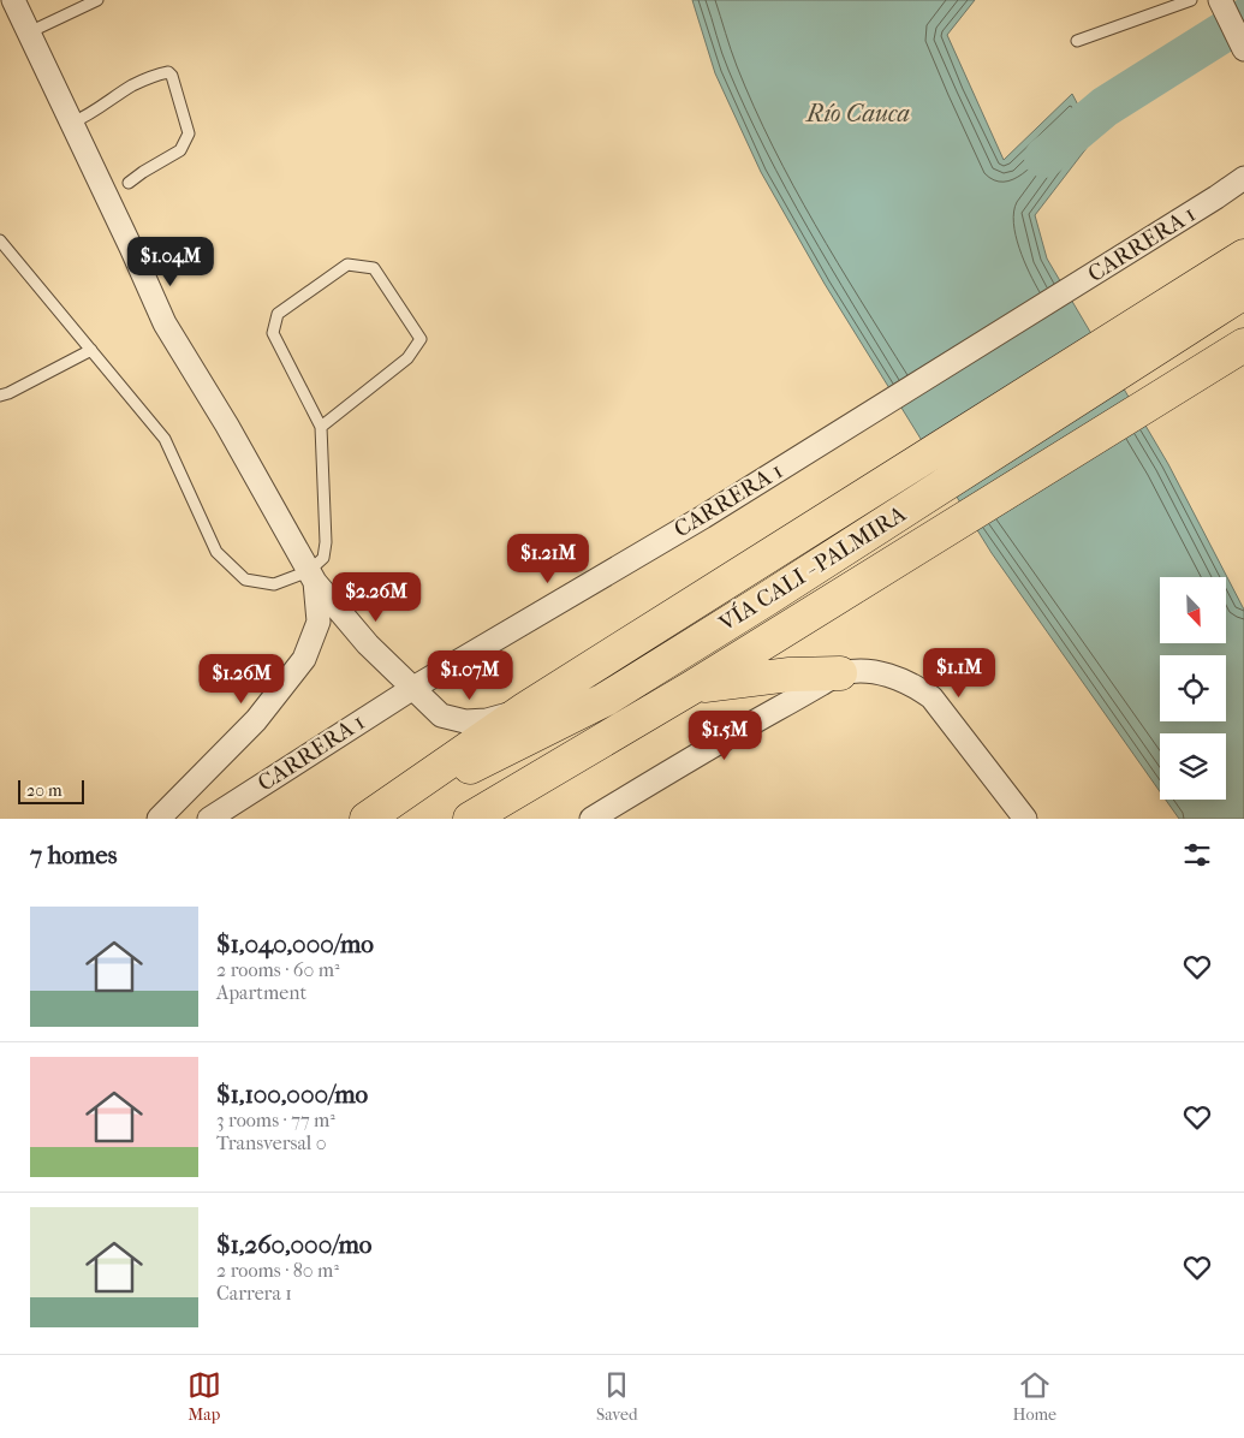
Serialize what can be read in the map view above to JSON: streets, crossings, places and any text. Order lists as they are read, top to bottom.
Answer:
{
  "streets": {
    "highway": ["VÍA CALI - PALMIRA"],
    "street": ["CARRERA 1"]
  },
  "water": ["Río Cauca"],
  "scale_bar": "20 m",
  "north": "bottom right",
  "page": {
    "price": [
      "$1.04M",
      "$1.21M",
      "$2.26M",
      "$1.1M",
      "$1.07M",
      "$1.26M",
      "$1.5M"
    ],
    "scale": "20 m",
    "heading": "7 homes",
    "list": [
      {
        "name": "$1,040,000/mo",
        "note": "2 rooms · 60 m² · Apartment"
      },
      {
        "name": "$1,100,000/mo",
        "note": "3 rooms · 77 m² · Transversal 0"
      },
      {
        "name": "$1,260,000/mo",
        "note": "2 rooms · 80 m² · Carrera 1"
      }
    ],
    "tabs": ["Map", "Saved", "Home"]
  }
}
